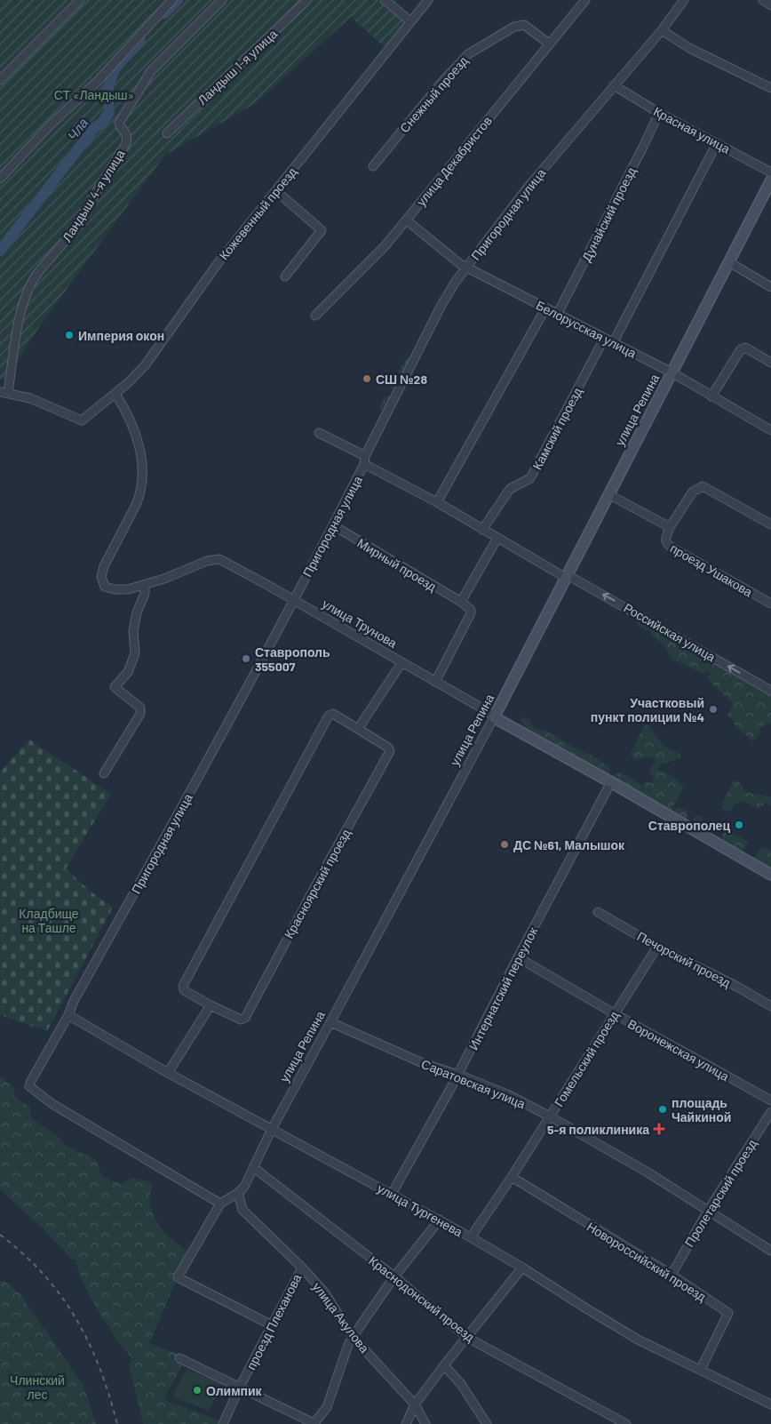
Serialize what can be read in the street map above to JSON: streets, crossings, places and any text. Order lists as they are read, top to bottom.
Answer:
{
  "streets": {
    "street": [
      "Ландыш 1-я улица",
      "Снежный проезд",
      "Красная улица",
      "улица Декабристов",
      "Ландыш 4-я улица",
      "Кожевенный проезд",
      "Пригородная улица",
      "Дунайский проезд",
      "Белорусская улица",
      "улица Репина",
      "Камский проезд",
      "Мирный проезд",
      "проезд Ушакова",
      "улица Трунова",
      "Российская улица",
      "Красноярский проезд",
      "Печорский проезд",
      "Интернатский переулок",
      "Воронежская улица",
      "Гомельский проезд",
      "Саратовская улица",
      "Пролетарский проезд",
      "улица Тургенева",
      "Новороссийский проезд",
      "Краснодонский проезд",
      "улица Акулова",
      "проезд Плеханова"
    ]
  },
  "crossings": [
    ["Снежный проезд", "улица Декабристов"],
    ["Красная улица", "Пригородная улица"],
    ["Красная улица", "Дунайский проезд"],
    ["улица Декабристов", "Белорусская улица"],
    ["Ландыш 4-я улица", "Кожевенный проезд"],
    ["Кожевенный проезд", "улица Трунова"],
    ["Пригородная улица", "Белорусская улица"],
    ["Пригородная улица", "улица Репина"],
    ["Пригородная улица", "Мирный проезд"],
    ["Пригородная улица", "улица Трунова"],
    ["Пригородная улица", "Российская улица"],
    ["Пригородная улица", "улица Тургенева"],
    ["Дунайский проезд", "Белорусская улица"],
    ["Белорусская улица", "улица Репина"],
    ["Белорусская улица", "Камский проезд"],
    ["улица Репина", "проезд Ушакова"],
    ["улица Репина", "улица Трунова"],
    ["улица Репина", "Российская улица"],
    ["улица Репина", "Саратовская улица"],
    ["улица Репина", "улица Тургенева"],
    ["улица Репина", "Краснодонский проезд"],
    ["улица Репина", "улица Акулова"],
    ["улица Репина", "проезд Плеханова"],
    ["Камский проезд", "Российская улица"],
    ["улица Трунова", "Интернатский переулок"],
    ["Печорский проезд", "Гомельский проезд"],
    ["Интернатский переулок", "Воронежская улица"],
    ["Интернатский переулок", "Саратовская улица"],
    ["Интернатский переулок", "улица Тургенева"],
    ["Воронежская улица", "Гомельский проезд"],
    ["Гомельский проезд", "Саратовская улица"],
    ["Гомельский проезд", "улица Тургенева"],
    ["Гомельский проезд", "Новороссийский проезд"],
    ["Саратовская улица", "Пролетарский проезд"],
    ["Пролетарский проезд", "Новороссийский проезд"],
    ["улица Тургенева", "Новороссийский проезд"],
    ["улица Акулова", "проезд Плеханова"]
  ],
  "one_way": ["Российская улица"],
  "water": ["Чла"],
  "parks": ["СТ «Ландыш»", "Кладбище на Ташле", "Члинский лес"],
  "places": {
    "other": [
      "Империя окон",
      "СШ №28",
      "Ставрополь 355007",
      "Участковый пункт полиции №4",
      "Ставрополец",
      "ДС №61, Малышок",
      "площадь Чайкиной",
      "Олимпик"
    ],
    "health": ["5-я поликлиника"]
  }
}
